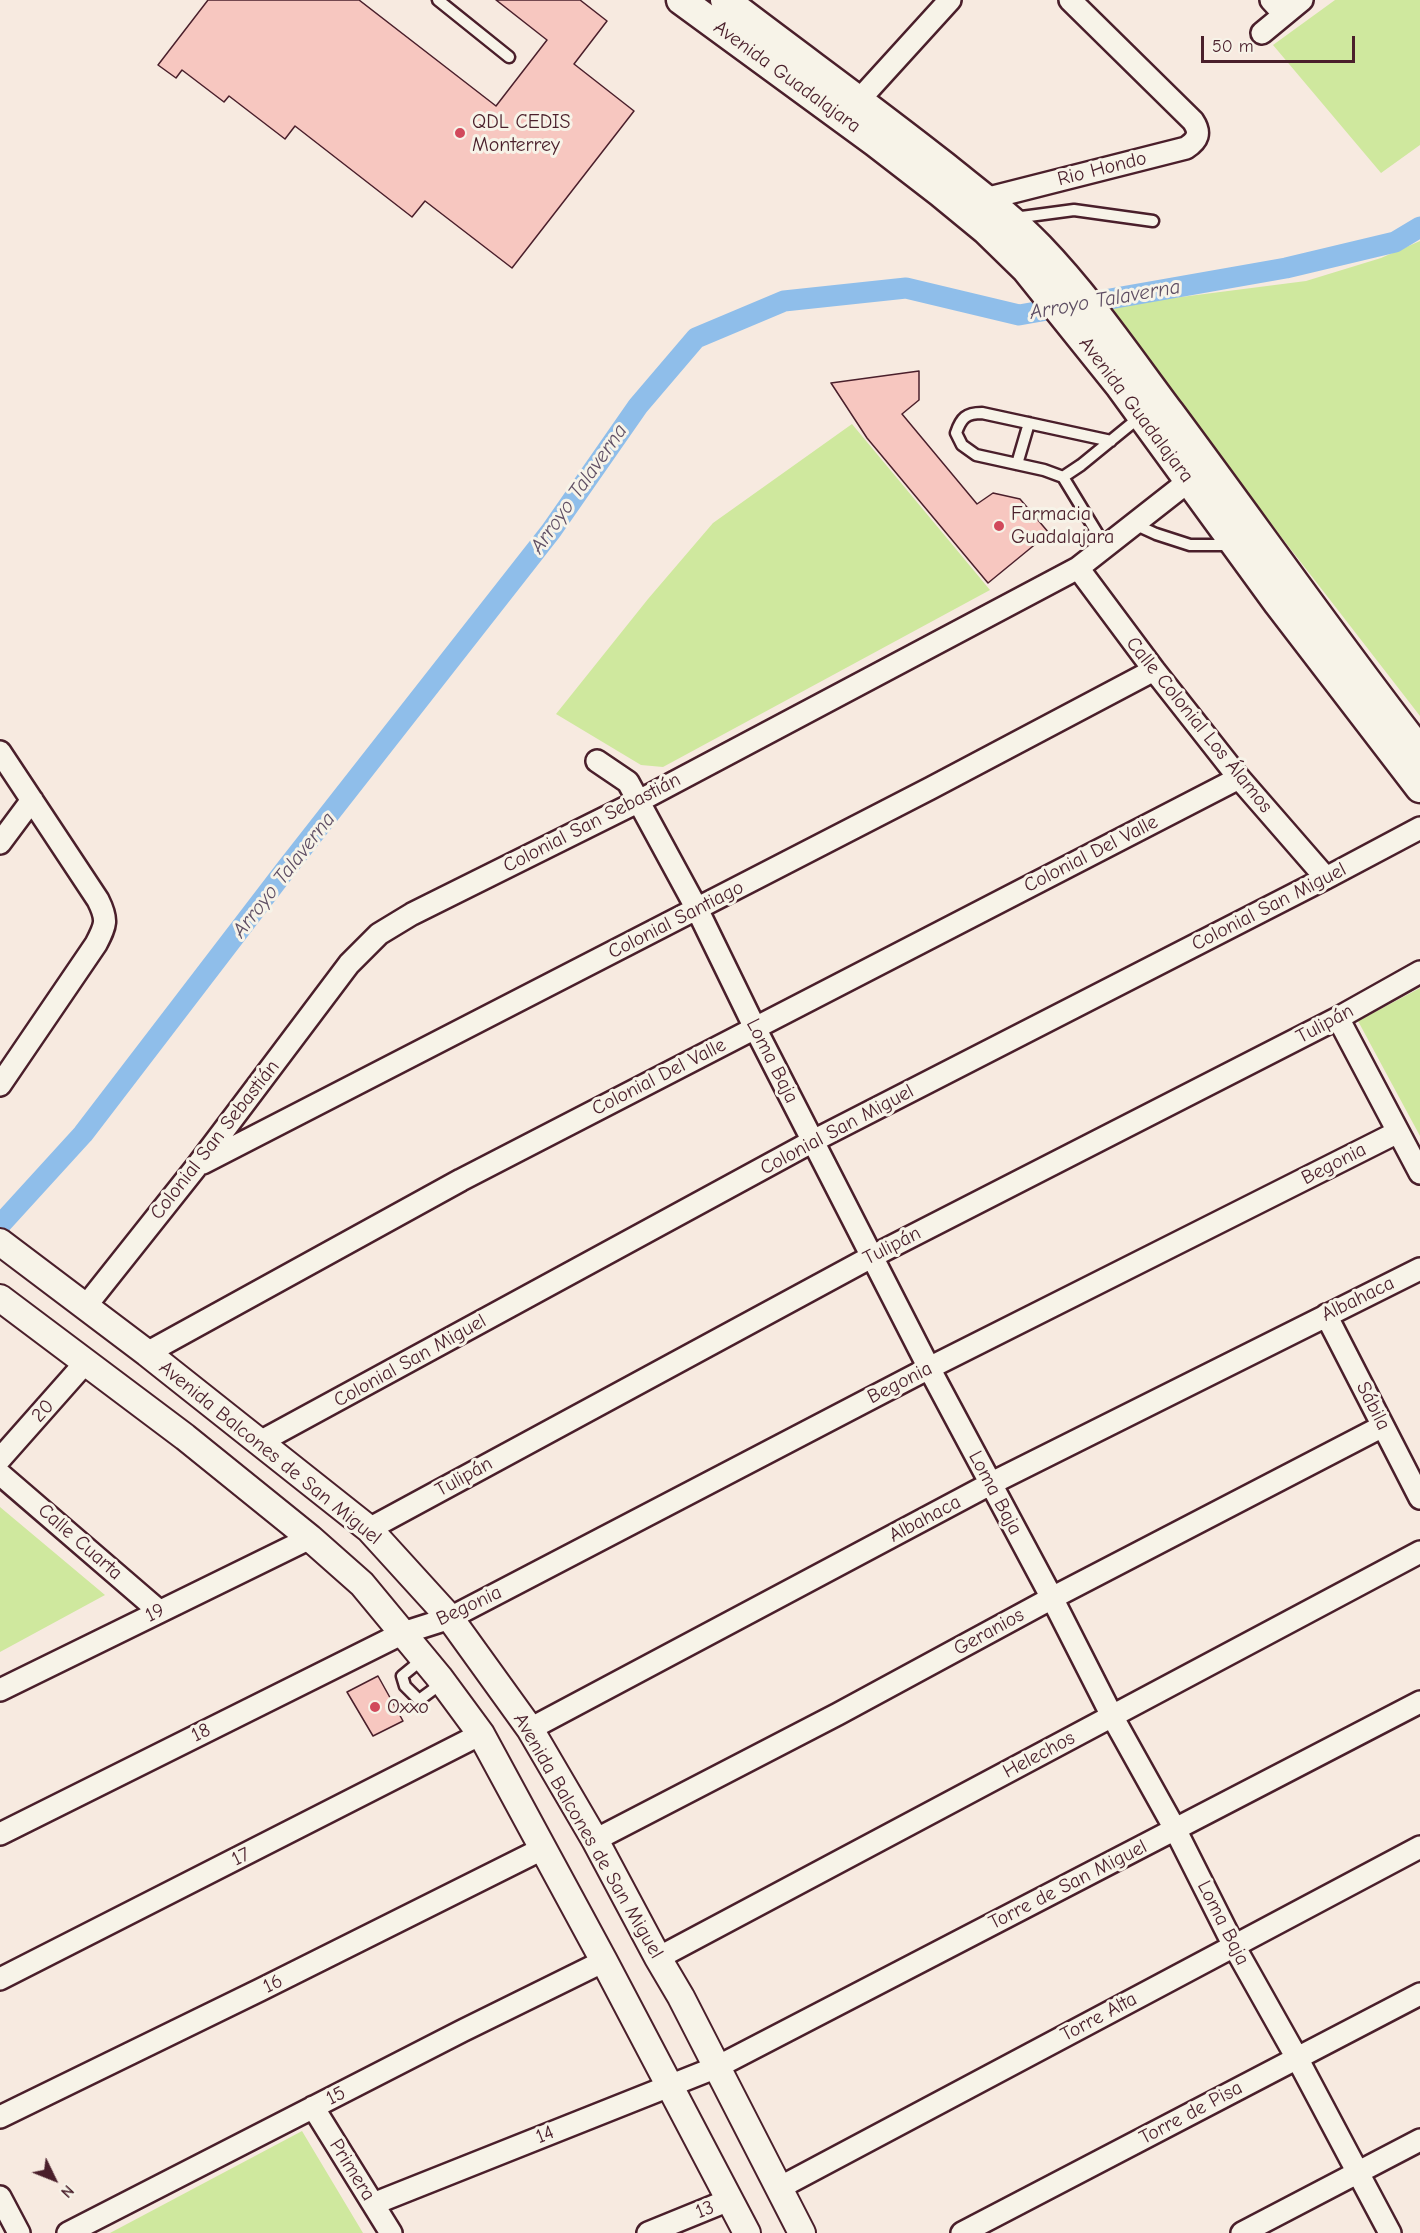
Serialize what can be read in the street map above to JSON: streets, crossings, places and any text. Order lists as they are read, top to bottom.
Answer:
{
  "streets": {
    "main road": ["Avenida Guadalajara"],
    "street": [
      "Rio Hondo",
      "Calle Colonial Los Álamos",
      "Colonial San Sebastián",
      "Colonial Del Valle",
      "Colonial San Miguel",
      "Colonial Santiago",
      "Tulipán",
      "Loma Baja",
      "Begonia",
      "Albahaca",
      "Sábila",
      "20",
      "Avenida Balcones de San Miguel",
      "Calle Cuarta",
      "19",
      "Geranios",
      "18",
      "Helechos",
      "17",
      "Torre de San Miguel",
      "16",
      "Torre Alta",
      "15",
      "Torre de Pisa",
      "14",
      "Primera",
      "13"
    ]
  },
  "crossings": [
    ["Avenida Guadalajara", "Rio Hondo"],
    ["Avenida Guadalajara", "Colonial San Sebastián"],
    ["Calle Colonial Los Álamos", "Colonial San Sebastián"],
    ["Calle Colonial Los Álamos", "Colonial Del Valle"],
    ["Calle Colonial Los Álamos", "Colonial San Miguel"],
    ["Calle Colonial Los Álamos", "Colonial Santiago"],
    ["Colonial San Sebastián", "Colonial Santiago"],
    ["Colonial San Sebastián", "Loma Baja"],
    ["Colonial San Sebastián", "Avenida Balcones de San Miguel"],
    ["Colonial Del Valle", "Loma Baja"],
    ["Colonial Del Valle", "Avenida Balcones de San Miguel"],
    ["Colonial San Miguel", "Loma Baja"],
    ["Colonial San Miguel", "Avenida Balcones de San Miguel"],
    ["Colonial Santiago", "Loma Baja"],
    ["Tulipán", "Loma Baja"],
    ["Tulipán", "Avenida Balcones de San Miguel"],
    ["Loma Baja", "Begonia"],
    ["Loma Baja", "Albahaca"],
    ["Loma Baja", "Geranios"],
    ["Loma Baja", "Helechos"],
    ["Loma Baja", "Torre de San Miguel"],
    ["Loma Baja", "Torre Alta"],
    ["Loma Baja", "Torre de Pisa"],
    ["Begonia", "Avenida Balcones de San Miguel"],
    ["Begonia", "18"],
    ["Albahaca", "Sábila"],
    ["Albahaca", "Avenida Balcones de San Miguel"],
    ["Sábila", "Geranios"],
    ["20", "Avenida Balcones de San Miguel"],
    ["Avenida Balcones de San Miguel", "19"],
    ["Avenida Balcones de San Miguel", "Geranios"],
    ["Avenida Balcones de San Miguel", "18"],
    ["Avenida Balcones de San Miguel", "Helechos"],
    ["Avenida Balcones de San Miguel", "17"],
    ["Avenida Balcones de San Miguel", "Torre de San Miguel"],
    ["Avenida Balcones de San Miguel", "16"],
    ["Avenida Balcones de San Miguel", "Torre Alta"],
    ["Avenida Balcones de San Miguel", "15"],
    ["Avenida Balcones de San Miguel", "14"],
    ["Avenida Balcones de San Miguel", "13"],
    ["Calle Cuarta", "19"],
    ["Torre de San Miguel", "14"],
    ["15", "Primera"],
    ["14", "Primera"]
  ],
  "water": ["Arroyo Talaverna"],
  "places": ["QDL CEDIS Monterrey", "Farmacia Guadalajara", "Oxxo"],
  "scale_bar": "50 m",
  "north": "bottom right"
}
